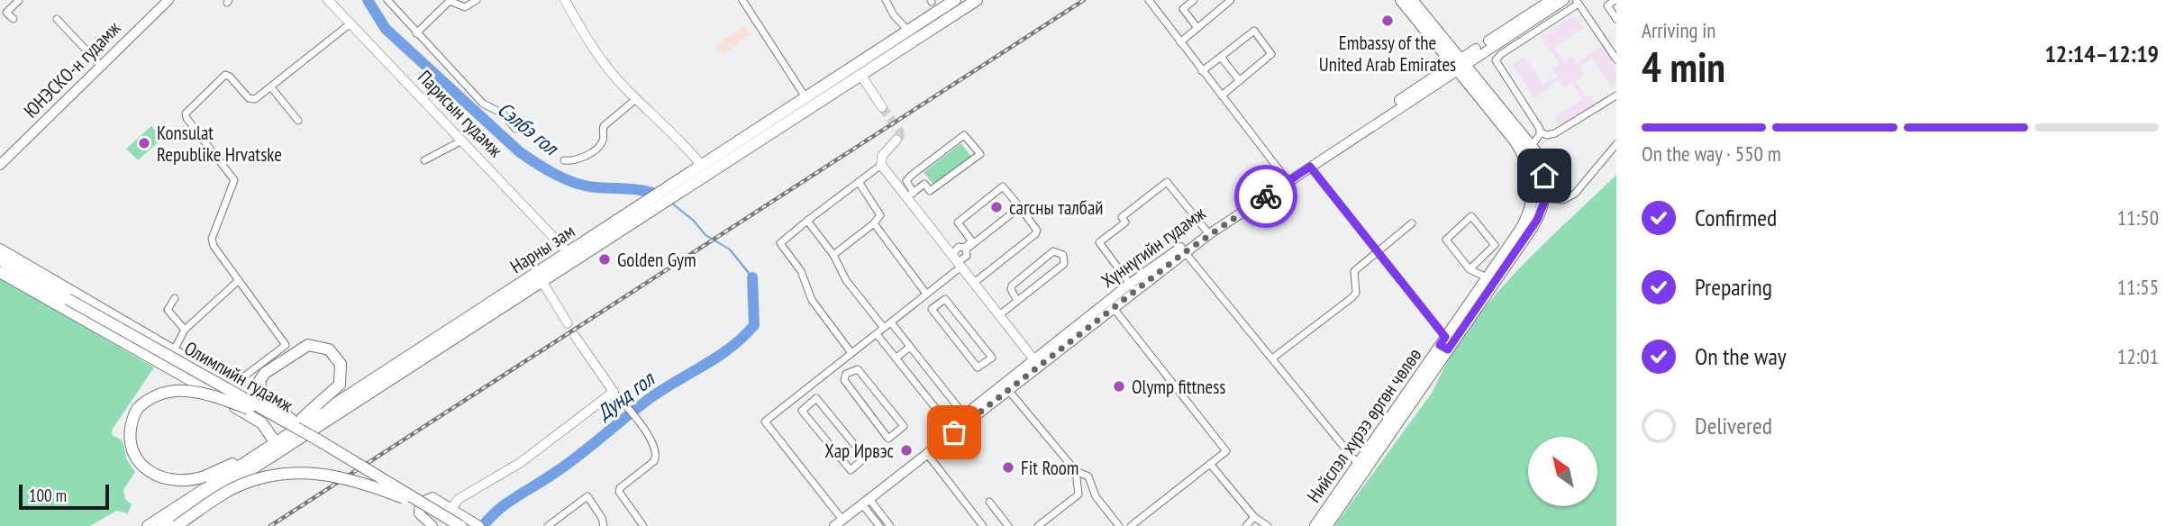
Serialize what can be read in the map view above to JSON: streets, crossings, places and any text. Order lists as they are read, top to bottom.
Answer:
{
  "streets": {
    "main road": [
      "ЮНЭСКО-н гудамж",
      "Хүннүгийн гудамж",
      "Нарны зам",
      "Олимпийн гудамж",
      "Нийслэл хүрээ өргөн чөлөө"
    ],
    "street": ["Парисын гудамж"]
  },
  "crossings": [
    ["Парисын гудамж", "Нарны зам"],
    ["Хүннүгийн гудамж", "Нийслэл хүрээ өргөн чөлөө"]
  ],
  "water": ["Сэлбэ гол", "Дунд гол"],
  "places": [
    "Embassy of the United Arab Emirates",
    "Konsulat Republike Hrvatske",
    "сагсны талбай",
    "Golden Gym",
    "Olymp fittness",
    "Хар Ирвэс",
    "Fit Room"
  ],
  "scale_bar": "100 m",
  "north": "top left",
  "page": {
    "heading": ["4 min", "Arriving in", "12:14–12:19"],
    "bar": "On the way · 550 m",
    "list": [
      ["Confirmed", "11:50"],
      ["Preparing", "11:55"],
      ["On the way", "12:01"],
      "Delivered"
    ],
    "scale": "100 m"
  }
}
